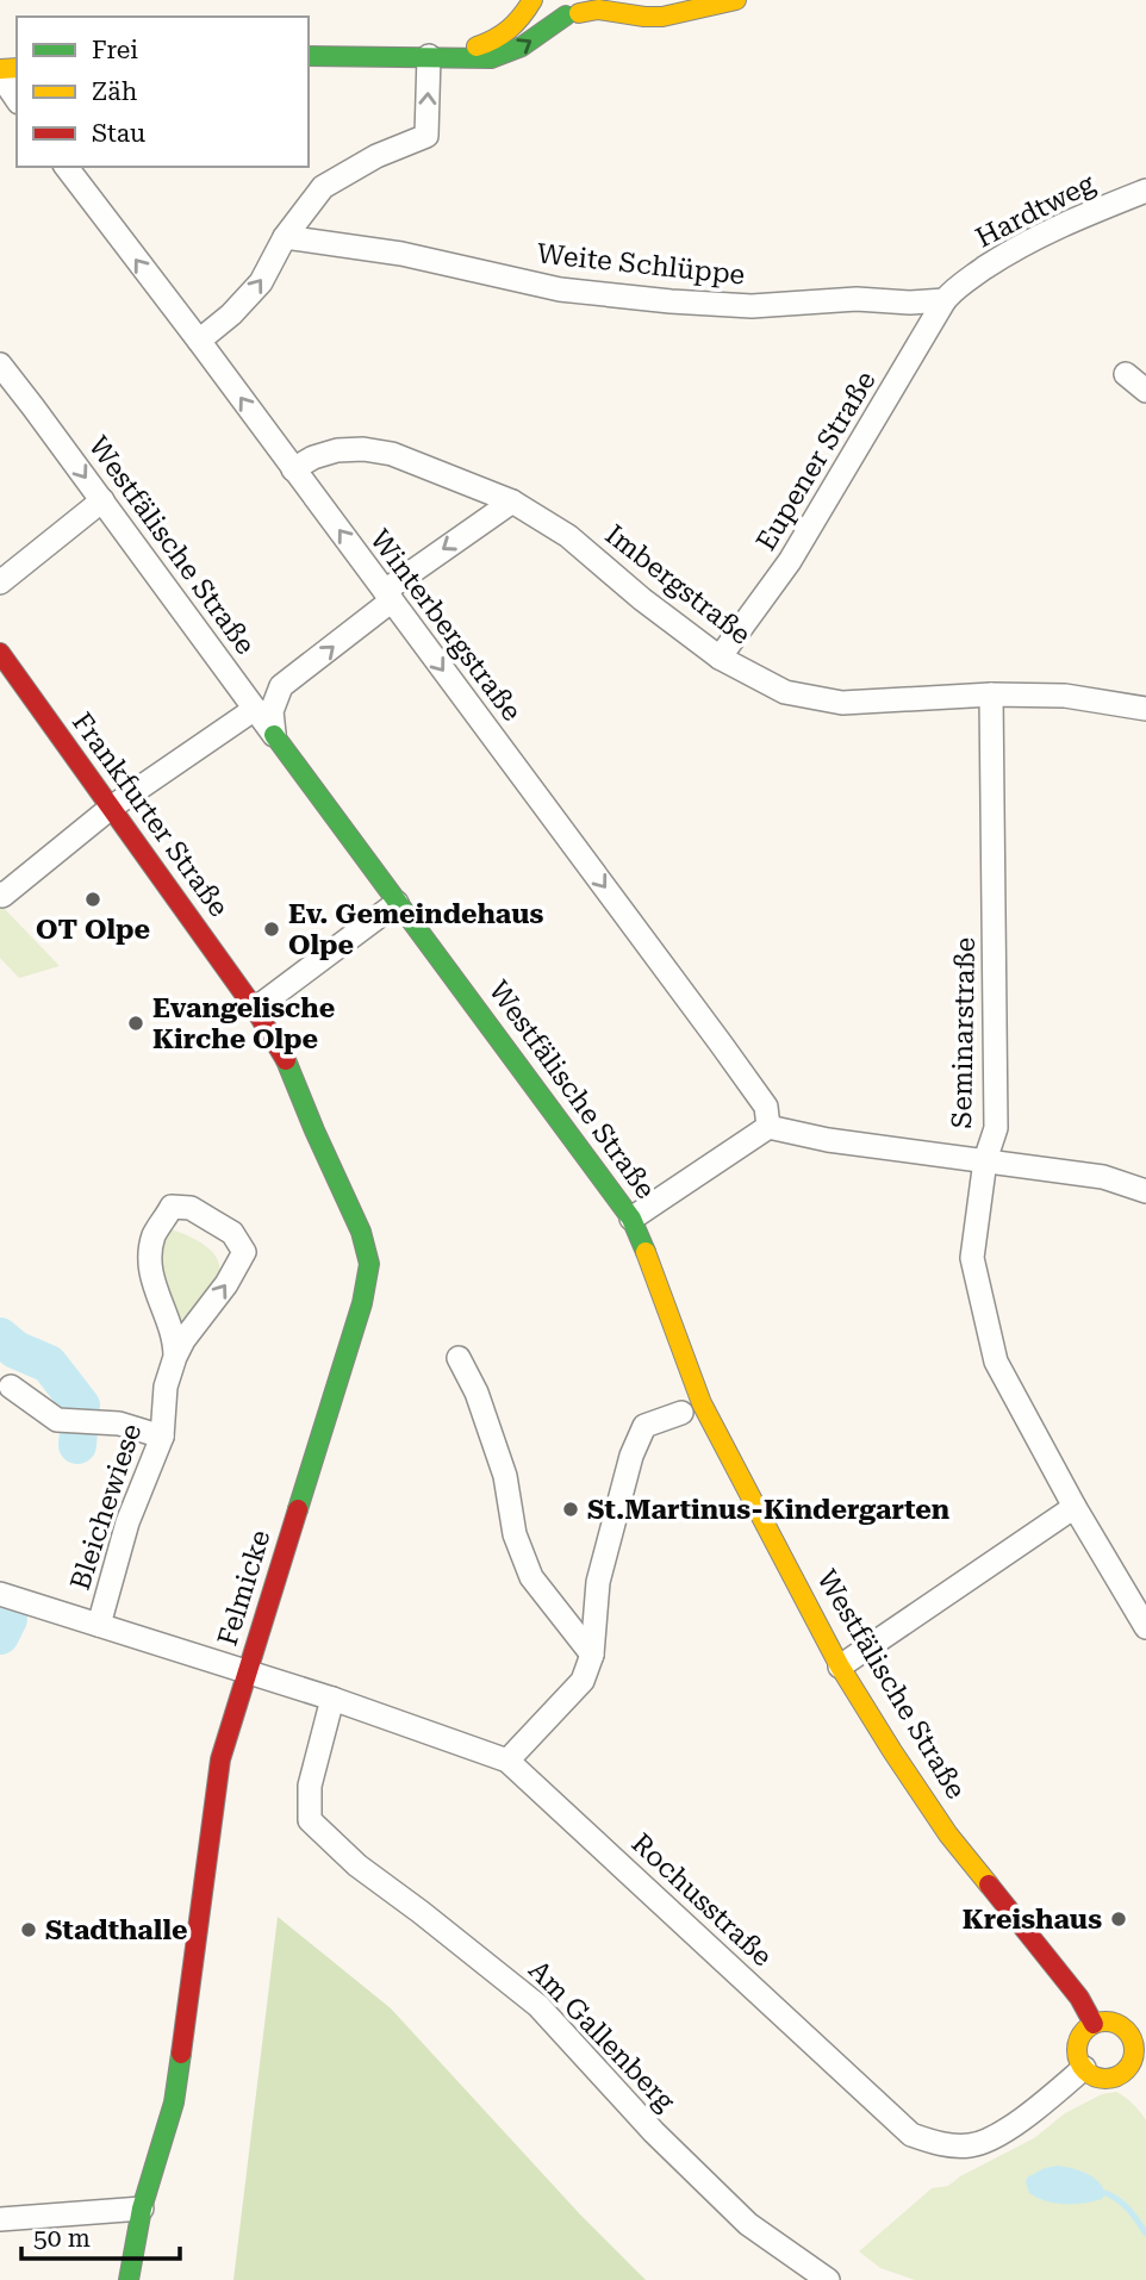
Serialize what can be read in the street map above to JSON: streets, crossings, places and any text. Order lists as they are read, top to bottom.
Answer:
{
  "streets": {
    "street": [
      "Hardtweg",
      "Weite Schlüppe",
      "Eupener Straße",
      "Westfälische Straße",
      "Imbergstraße",
      "Winterbergstraße",
      "Frankfurter Straße",
      "Seminarstraße",
      "Bleichewiese",
      "Felmicke",
      "Rochusstraße",
      "Am Gallenberg"
    ]
  },
  "crossings": [
    ["Hardtweg", "Weite Schlüppe"],
    ["Hardtweg", "Eupener Straße"],
    ["Weite Schlüppe", "Eupener Straße"],
    ["Eupener Straße", "Imbergstraße"],
    ["Westfälische Straße", "Rochusstraße"],
    ["Imbergstraße", "Winterbergstraße"],
    ["Imbergstraße", "Seminarstraße"],
    ["Frankfurter Straße", "Felmicke"],
    ["Bleichewiese", "Rochusstraße"],
    ["Felmicke", "Rochusstraße"],
    ["Rochusstraße", "Am Gallenberg"]
  ],
  "places": [
    "OT Olpe",
    "Ev. Gemeindehaus Olpe",
    "Evangelische Kirche Olpe",
    "St.Martinus-Kindergarten",
    "Kreishaus",
    "Stadthalle"
  ],
  "legend": ["Frei", "Zäh", "Stau"],
  "scale_bar": "50 m"
}
